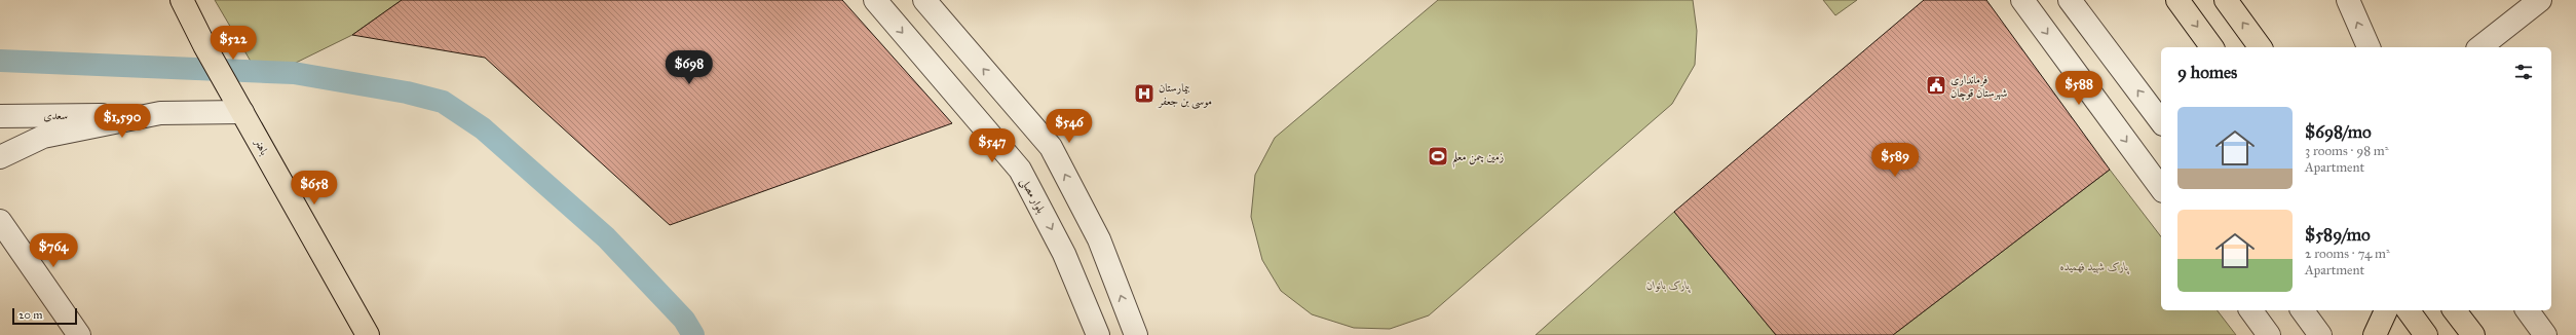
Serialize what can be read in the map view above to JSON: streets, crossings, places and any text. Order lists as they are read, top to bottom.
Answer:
{
  "streets": {
    "main road": ["باهنر"],
    "street": ["سعدی", "بلوار مصلی"]
  },
  "parks": ["پارک شهید فهمیده", "پارک بانوان"],
  "places": {
    "public building": ["فرمانداری شهرستان قوچان"],
    "hospital": ["بیمارستان موسی بن جعفر"],
    "sports": ["زمین چمن معلم"]
  },
  "scale_bar": "20 m",
  "page": {
    "price": [
      "$522",
      "$698",
      "$588",
      "$1,590",
      "$546",
      "$547",
      "$589",
      "$658",
      "$764"
    ],
    "heading": "9 homes",
    "list": [
      {
        "name": "$698/mo",
        "note": "3 rooms · 98 m² · Apartment"
      },
      {
        "name": "$589/mo",
        "note": "2 rooms · 74 m² · Apartment"
      }
    ],
    "scale": "20 m"
  }
}
